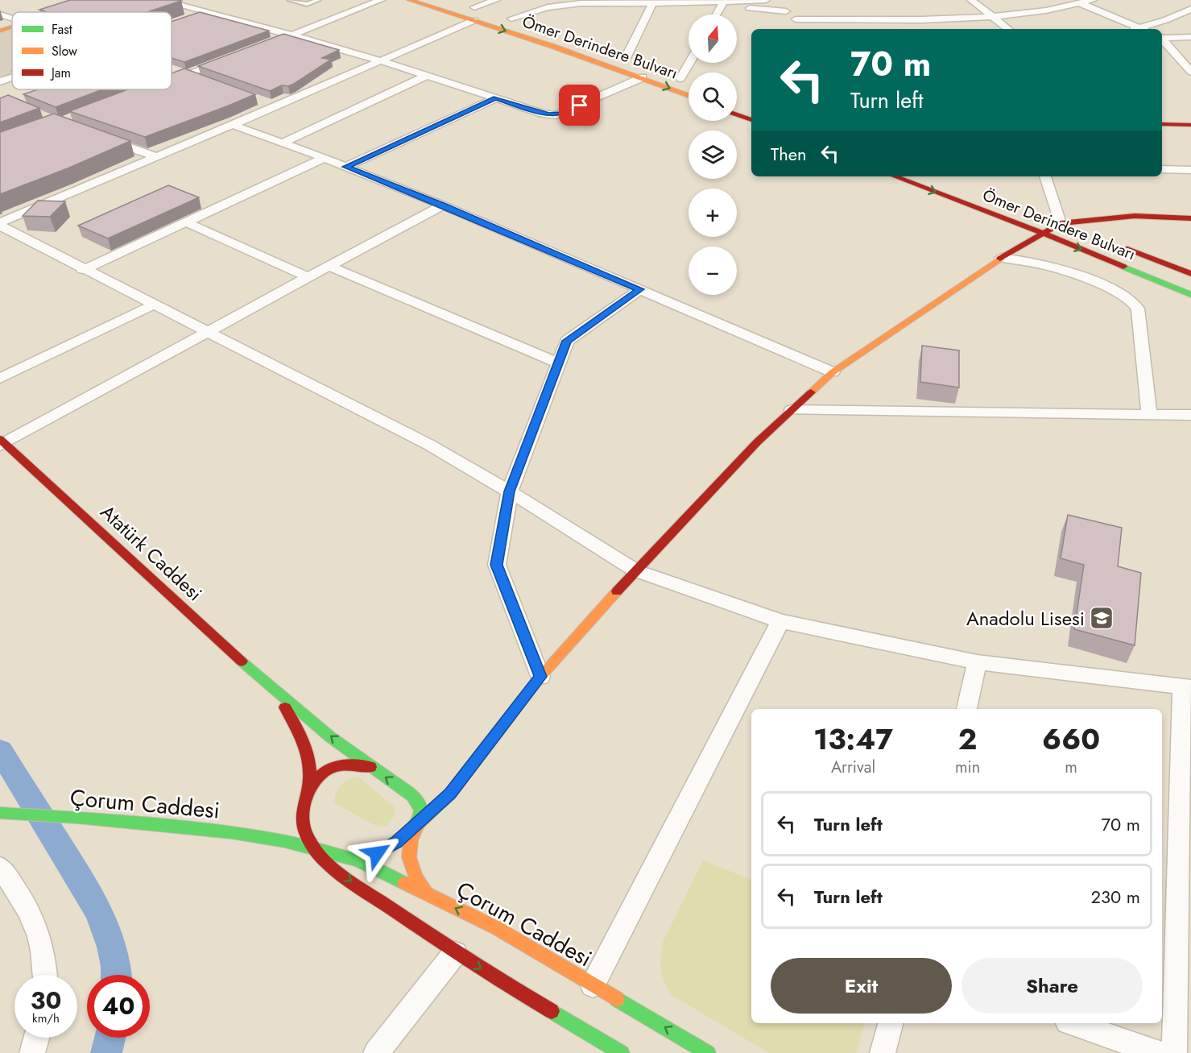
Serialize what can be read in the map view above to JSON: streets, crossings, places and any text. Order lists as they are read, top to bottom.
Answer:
{
  "streets": {
    "main road": ["Ömer Derindere Bulvarı", "Atatürk Caddesi", "Çorum Caddesi"]
  },
  "places": {
    "school or university": ["Anadolu Lisesi"]
  },
  "legend": ["Fast", "Slow", "Jam"],
  "north": "top",
  "page": {
    "map_buttons": ["+", "−"],
    "turn": ["70 m", "Turn left"],
    "then": "Then",
    "eta": [
      "13:47",
      "Arrival",
      "2",
      "min",
      "660",
      "m"
    ],
    "list": [
      {
        "name": "Turn left",
        "value": "70 m"
      },
      {
        "name": "Turn left",
        "value": "230 m"
      }
    ],
    "buttons": ["Exit", "Share"],
    "speed": "30 km/h",
    "limit": "40"
  }
}
